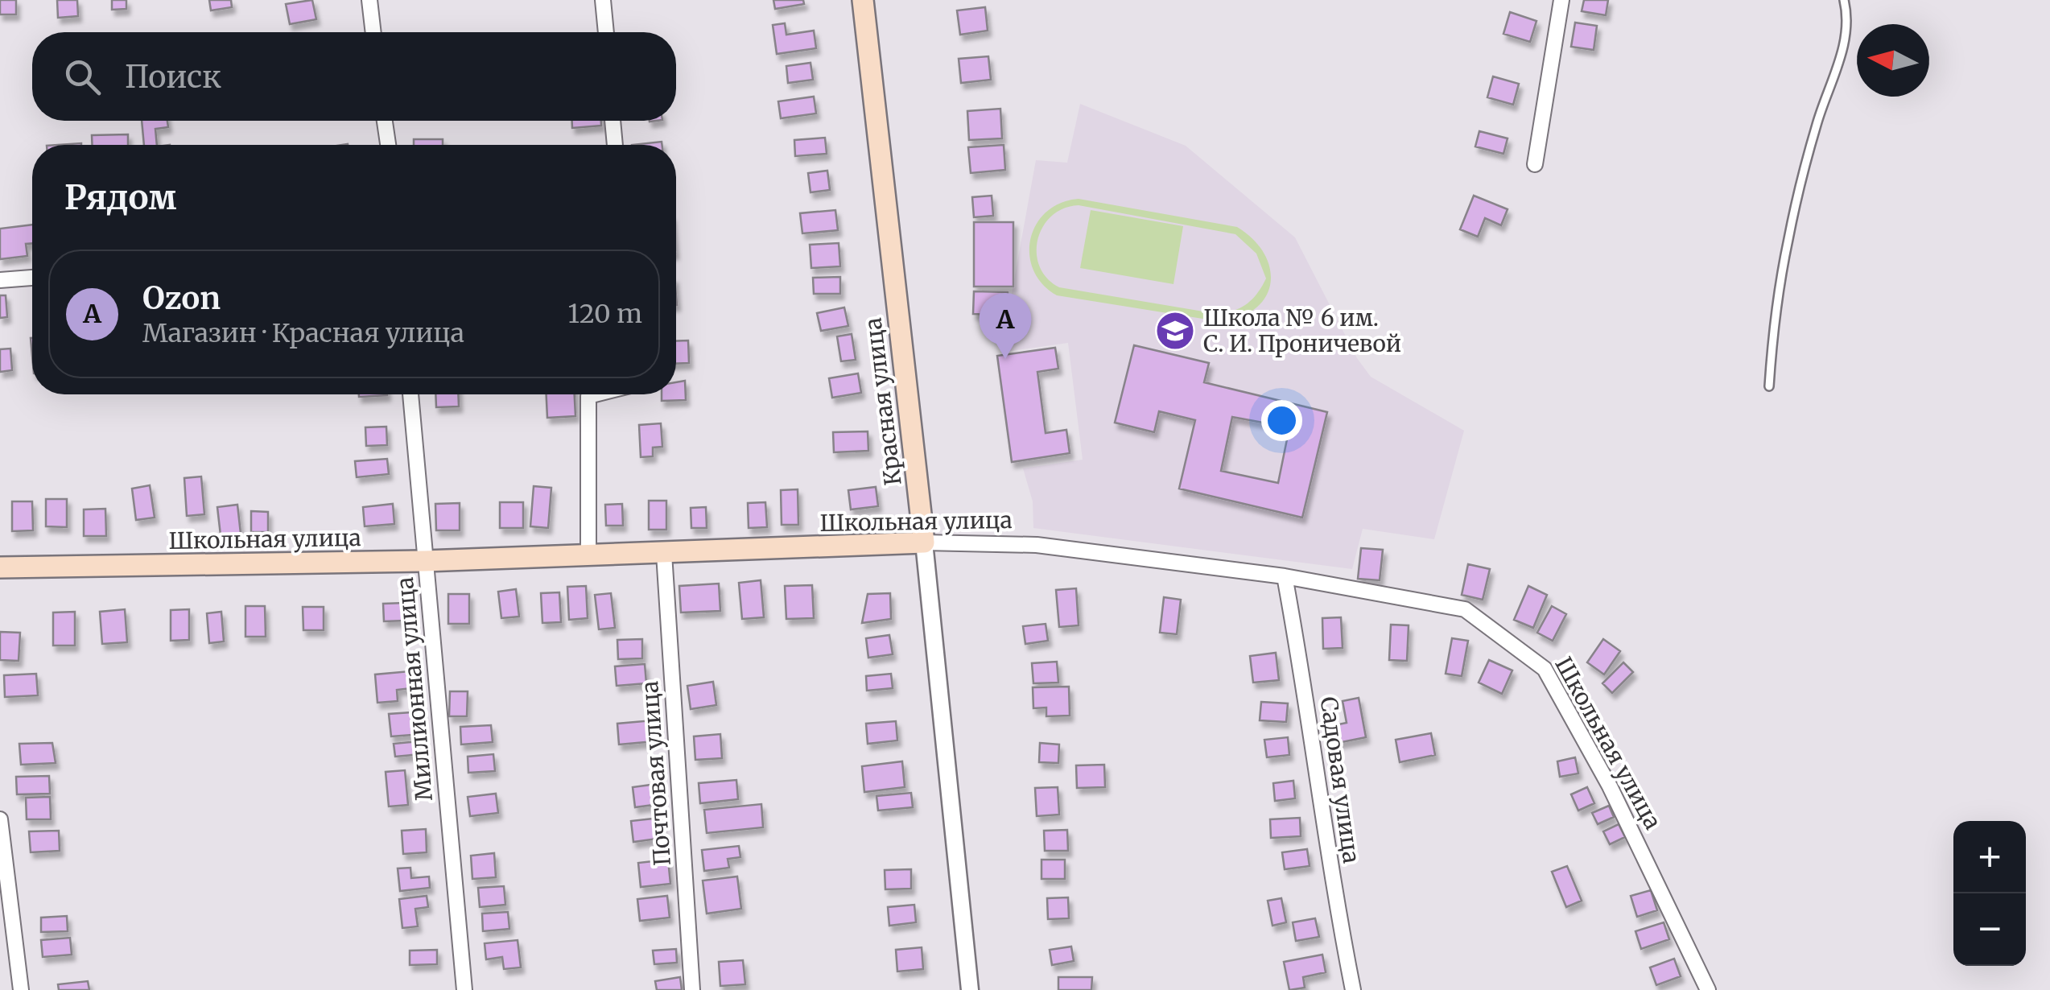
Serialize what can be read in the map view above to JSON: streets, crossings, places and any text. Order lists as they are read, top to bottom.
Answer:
{
  "streets": {
    "main road": ["Красная улица", "Школьная улица"],
    "street": ["Миллионная улица", "Почтовая улица", "Садовая улица"]
  },
  "crossings": [
    ["Красная улица", "Школьная улица"],
    ["Школьная улица", "Миллионная улица"],
    ["Школьная улица", "Почтовая улица"],
    ["Школьная улица", "Садовая улица"]
  ],
  "places": {
    "school or university": ["Школа № 6 им. С. И. Проничевой"]
  },
  "north": "left",
  "page": {
    "search": "Поиск",
    "heading": "Рядом",
    "list": [
      {
        "mark": "A",
        "name": "Ozon",
        "note": "Магазин · Красная улица",
        "value": "120 m"
      }
    ],
    "pins": "A",
    "map_buttons": ["+", "−"]
  }
}
